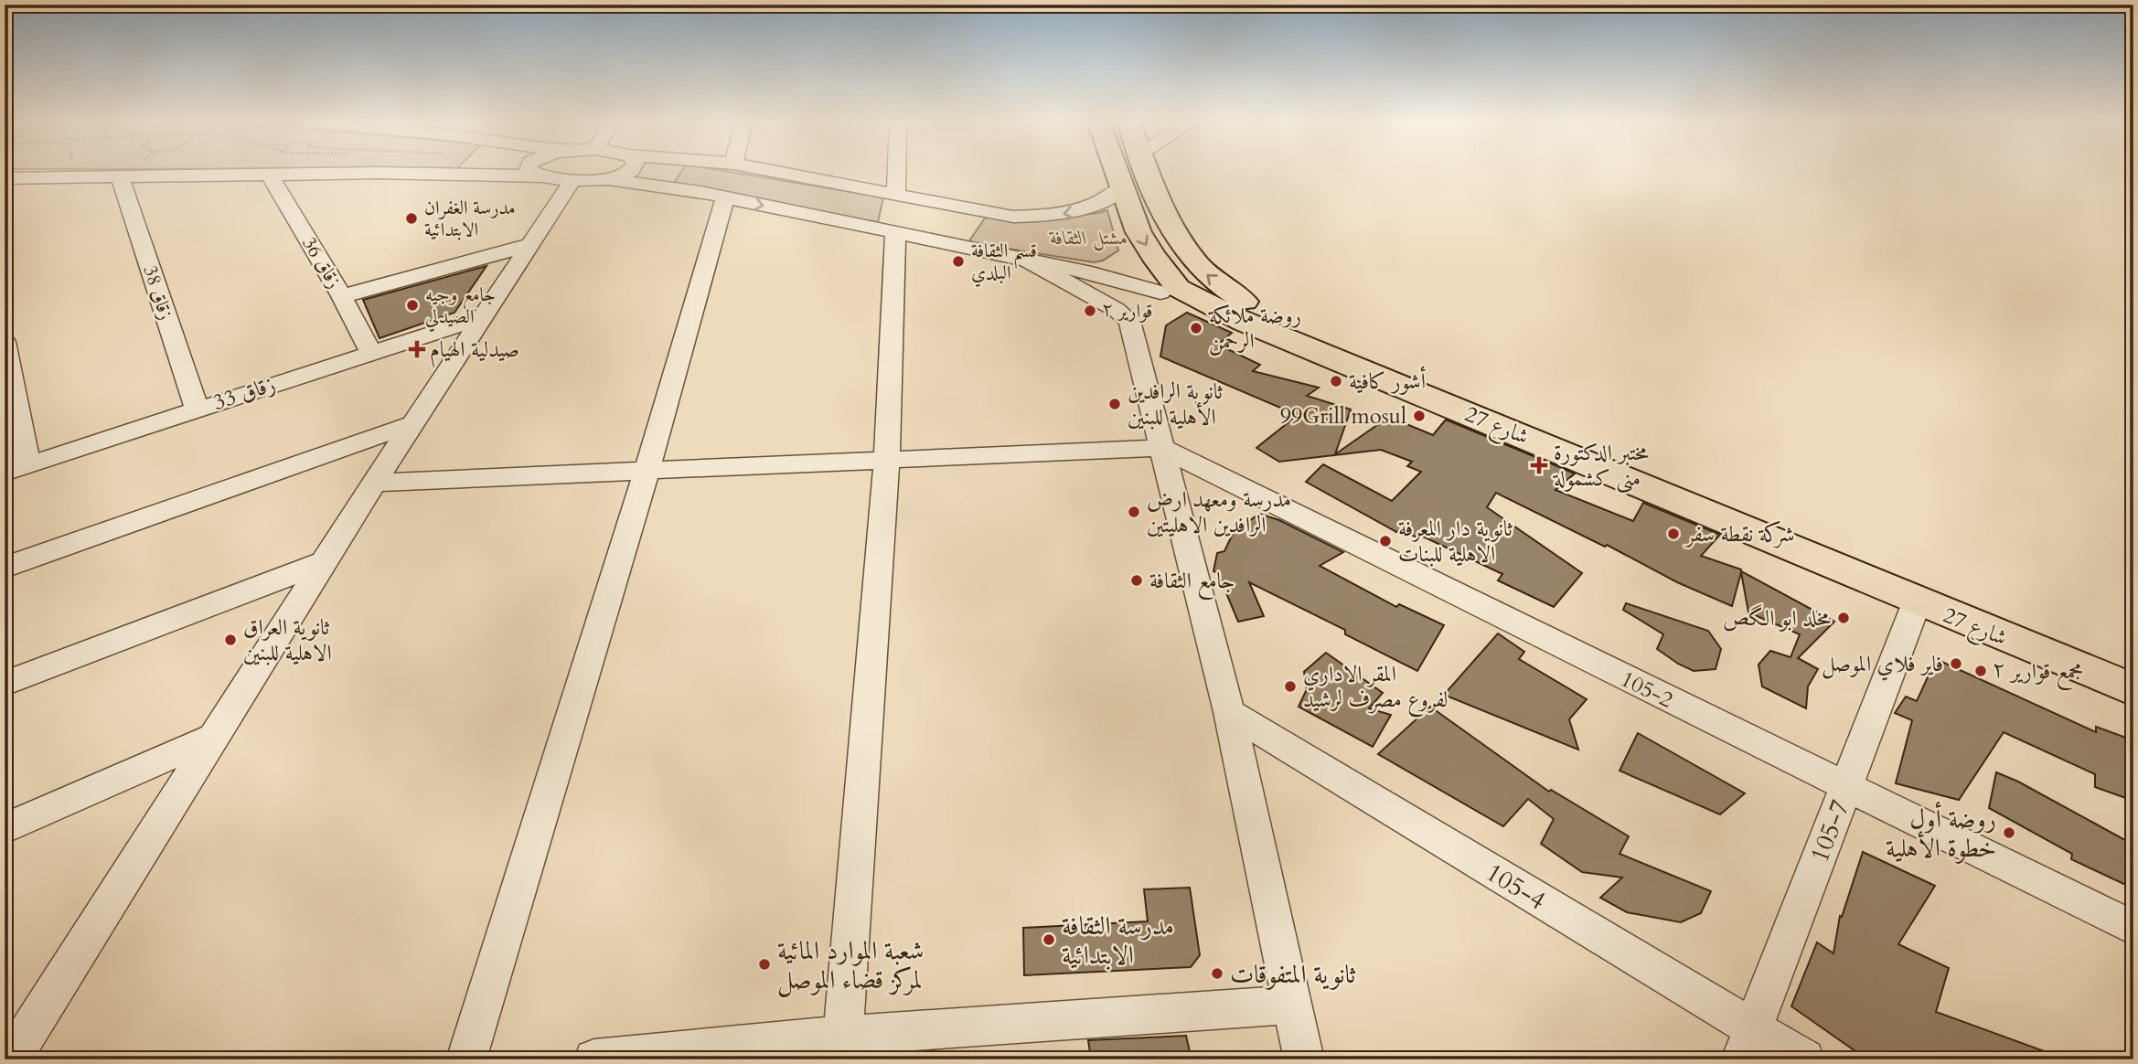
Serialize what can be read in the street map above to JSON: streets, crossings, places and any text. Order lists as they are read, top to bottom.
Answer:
{
  "streets": {
    "main road": ["شارع 27"],
    "street": [
      "زقاق 36",
      "زقاق 38",
      "زقاق 33",
      "105-2",
      "105-7",
      "105-4"
    ]
  },
  "crossings": [
    ["زقاق 36", "زقاق 33"],
    ["زقاق 38", "زقاق 33"],
    ["شارع 27", "105-7"],
    ["105-2", "105-7"],
    ["105-7", "105-4"]
  ],
  "parks": ["مشتل الثقافة"],
  "places": {
    "other": [
      "مدرسة الغفران الابتدائية",
      "قسم الثقافة البلدي",
      "جامع وجيه الصيدلي",
      "قوارير ٢",
      "روضة ملائكة الرحمن",
      "أشور كافية",
      "ثانوية الرافدين الأهلية للبنين",
      "99Grill mosul",
      "مدرسة ومعهد ارض الرافدين الاهليتين",
      "شركة نقطة سفر",
      "ثانوية دار المعرفة الاهلية للبنات",
      "جامع الثقافة",
      "مخلد ابو الگص",
      "ثانوية العراق الاهلية للبنين",
      "فاير فلاي الموصل",
      "مجمع قوارير ٢",
      "المقر الاداري لفروع مصرف لرشيد",
      "روضة أول خطوة الأهلية",
      "مدرسة الثقافة الابتدائية",
      "شعبة الموارد المائية لمركز قضاء الموصل",
      "ثانوية المتفوقات"
    ],
    "health": ["صيدلية الهيام", "مختبر الدكتورة منى كشمولة"]
  }
}
